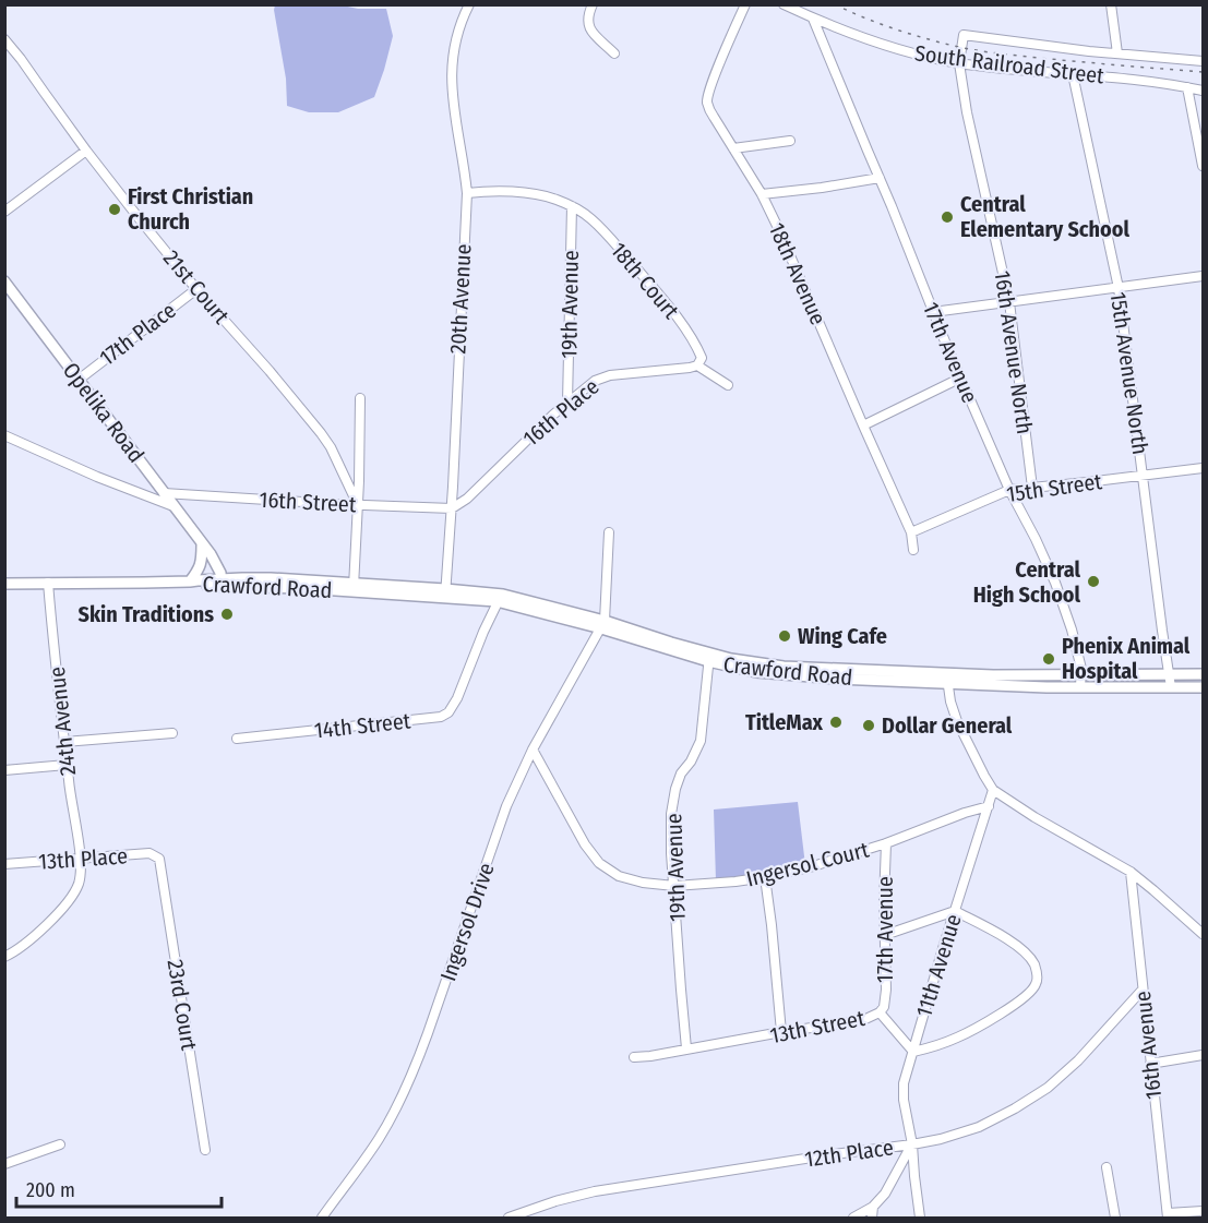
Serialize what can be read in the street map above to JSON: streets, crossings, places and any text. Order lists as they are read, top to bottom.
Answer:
{
  "streets": {
    "main road": ["Opelika Road", "Crawford Road"],
    "street": [
      "South Railroad Street",
      "18th Avenue",
      "18th Court",
      "21st Court",
      "20th Avenue",
      "19th Avenue",
      "17th Place",
      "17th Avenue",
      "16th Avenue North",
      "15th Avenue North",
      "16th Place",
      "15th Street",
      "16th Street",
      "24th Avenue",
      "14th Street",
      "13th Place",
      "Ingersol Court",
      "Ingersol Drive",
      "11th Avenue",
      "23rd Court",
      "13th Street",
      "16th Avenue",
      "12th Place"
    ]
  },
  "crossings": [
    ["South Railroad Street", "17th Avenue"],
    ["South Railroad Street", "16th Avenue North"],
    ["South Railroad Street", "15th Avenue North"],
    ["18th Avenue", "15th Street"],
    ["18th Court", "20th Avenue"],
    ["18th Court", "19th Avenue"],
    ["18th Court", "16th Place"],
    ["21st Court", "17th Place"],
    ["21st Court", "16th Street"],
    ["20th Avenue", "16th Place"],
    ["20th Avenue", "16th Street"],
    ["20th Avenue", "Crawford Road"],
    ["19th Avenue", "16th Place"],
    ["19th Avenue", "Crawford Road"],
    ["19th Avenue", "Ingersol Court"],
    ["19th Avenue", "13th Street"],
    ["17th Place", "Opelika Road"],
    ["17th Avenue", "15th Street"],
    ["17th Avenue", "Ingersol Court"],
    ["17th Avenue", "13th Street"],
    ["16th Avenue North", "15th Street"],
    ["15th Avenue North", "15th Street"],
    ["Opelika Road", "16th Street"],
    ["Opelika Road", "Crawford Road"],
    ["16th Place", "16th Street"],
    ["Crawford Road", "14th Street"],
    ["Crawford Road", "Ingersol Drive"],
    ["24th Avenue", "13th Place"],
    ["13th Place", "23rd Court"],
    ["Ingersol Court", "Ingersol Drive"],
    ["Ingersol Court", "11th Avenue"],
    ["11th Avenue", "13th Street"],
    ["11th Avenue", "12th Place"],
    ["16th Avenue", "12th Place"]
  ],
  "places": [
    "First Christian Church",
    "Central Elementary School",
    "Central High School",
    "Skin Traditions",
    "Wing Cafe",
    "Phenix Animal Hospital",
    "TitleMax",
    "Dollar General"
  ],
  "scale_bar": "200 m"
}
